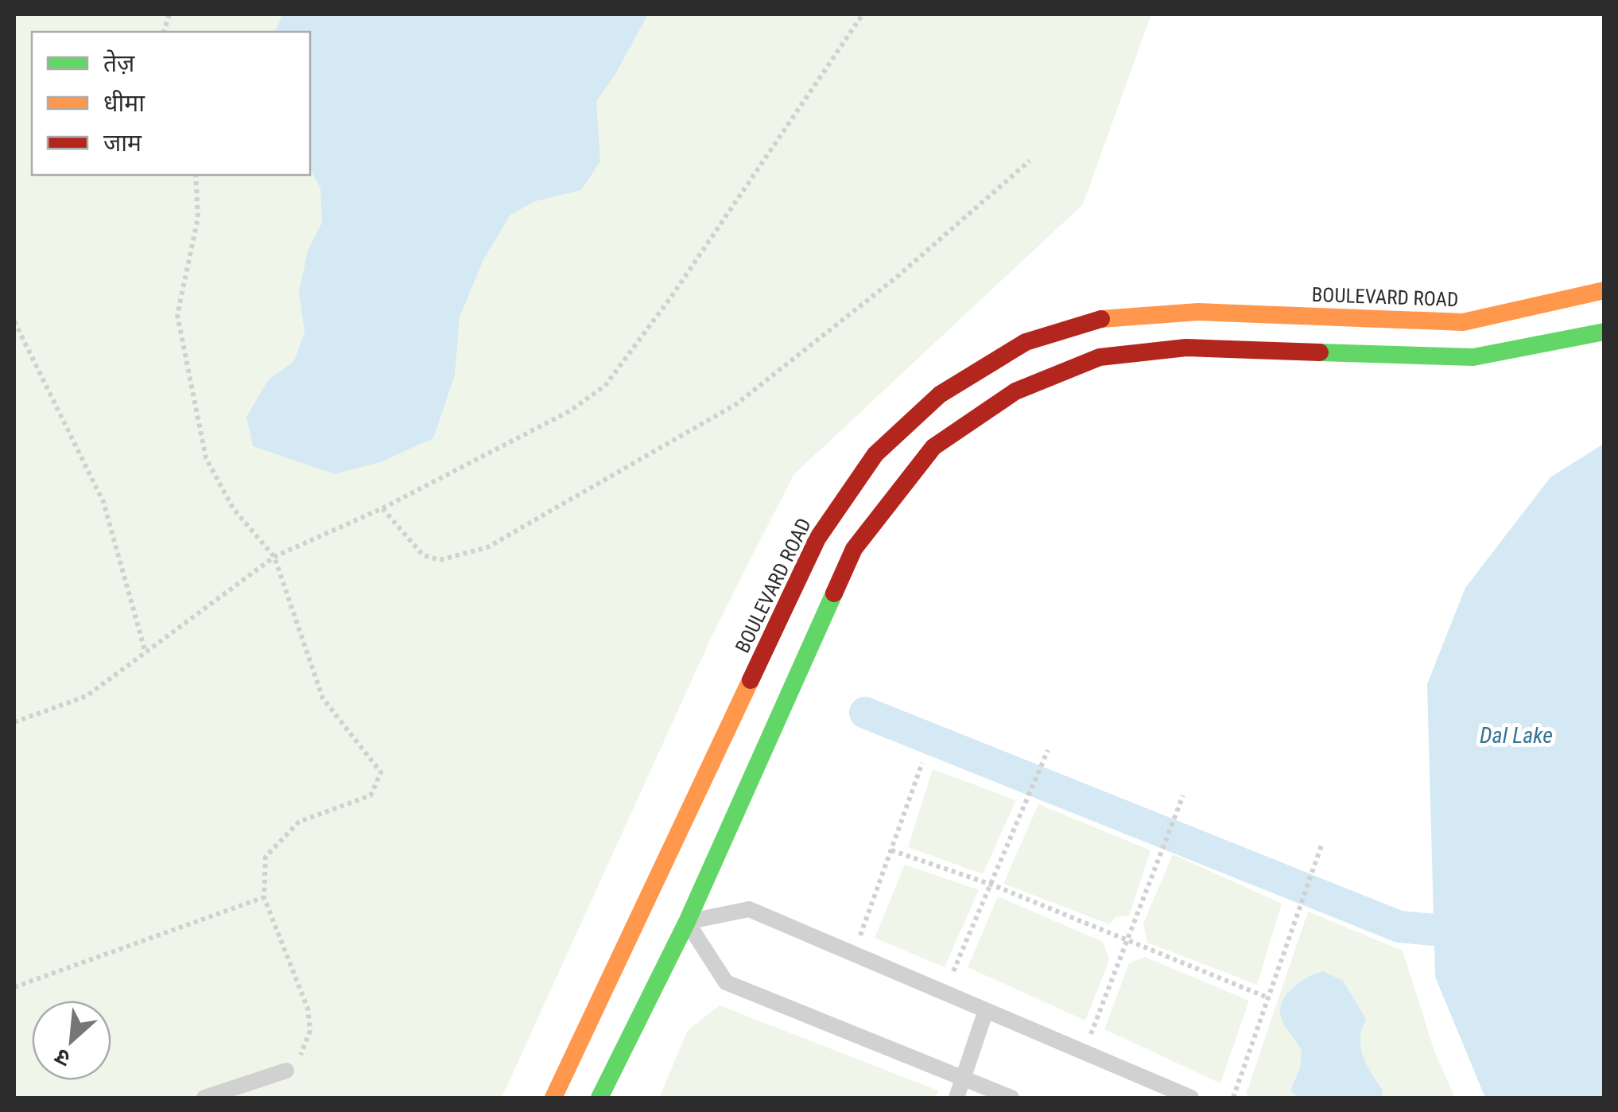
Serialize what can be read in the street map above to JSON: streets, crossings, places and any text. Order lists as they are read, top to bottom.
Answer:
{
  "streets": {
    "main road": ["BOULEVARD ROAD"]
  },
  "water": ["Dal Lake"],
  "legend": ["तेज़", "धीमा", "जाम"],
  "north": "bottom left"
}
